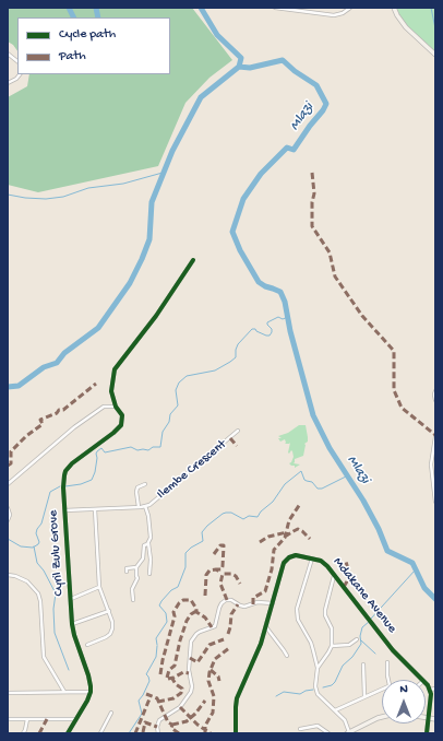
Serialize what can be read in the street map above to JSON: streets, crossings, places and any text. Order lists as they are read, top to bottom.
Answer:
{
  "streets": {
    "street": ["Ilembe Crescent", "Cyril Zulu Grove", "Mdakane Avenue"]
  },
  "crossings": [
    ["Ilembe Crescent", "Cyril Zulu Grove"]
  ],
  "water": ["Mlazi"],
  "legend": ["Cycle path", "Path"],
  "north": "top"
}
